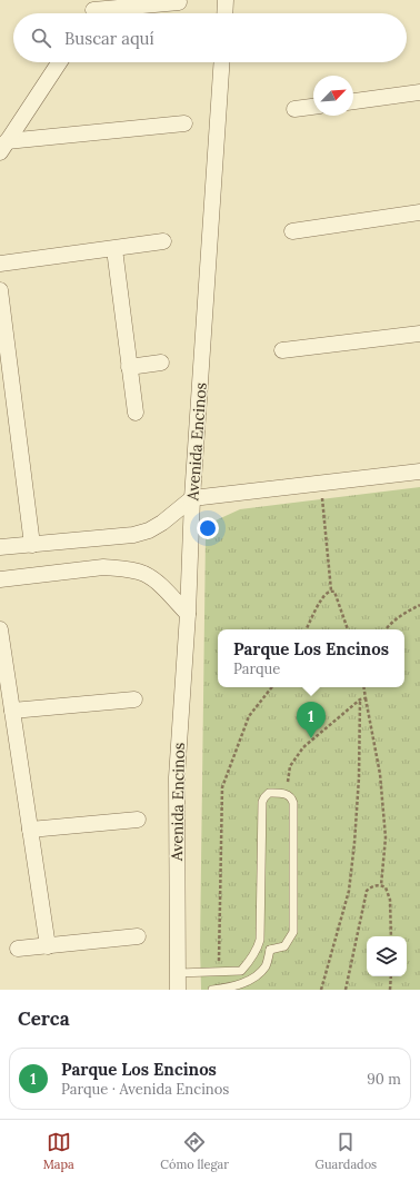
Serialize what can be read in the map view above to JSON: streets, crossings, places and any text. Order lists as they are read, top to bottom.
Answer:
{
  "streets": {
    "street": ["Avenida Encinos"]
  },
  "north": "top right",
  "page": {
    "search": "Buscar aquí",
    "popup": ["Parque Los Encinos", "Parque"],
    "pins": "1",
    "heading": "Cerca",
    "list": [
      {
        "mark": "1",
        "name": "Parque Los Encinos",
        "note": "Parque · Avenida Encinos",
        "value": "90 m"
      }
    ],
    "nav": ["Mapa", "Cómo llegar", "Guardados"]
  }
}
